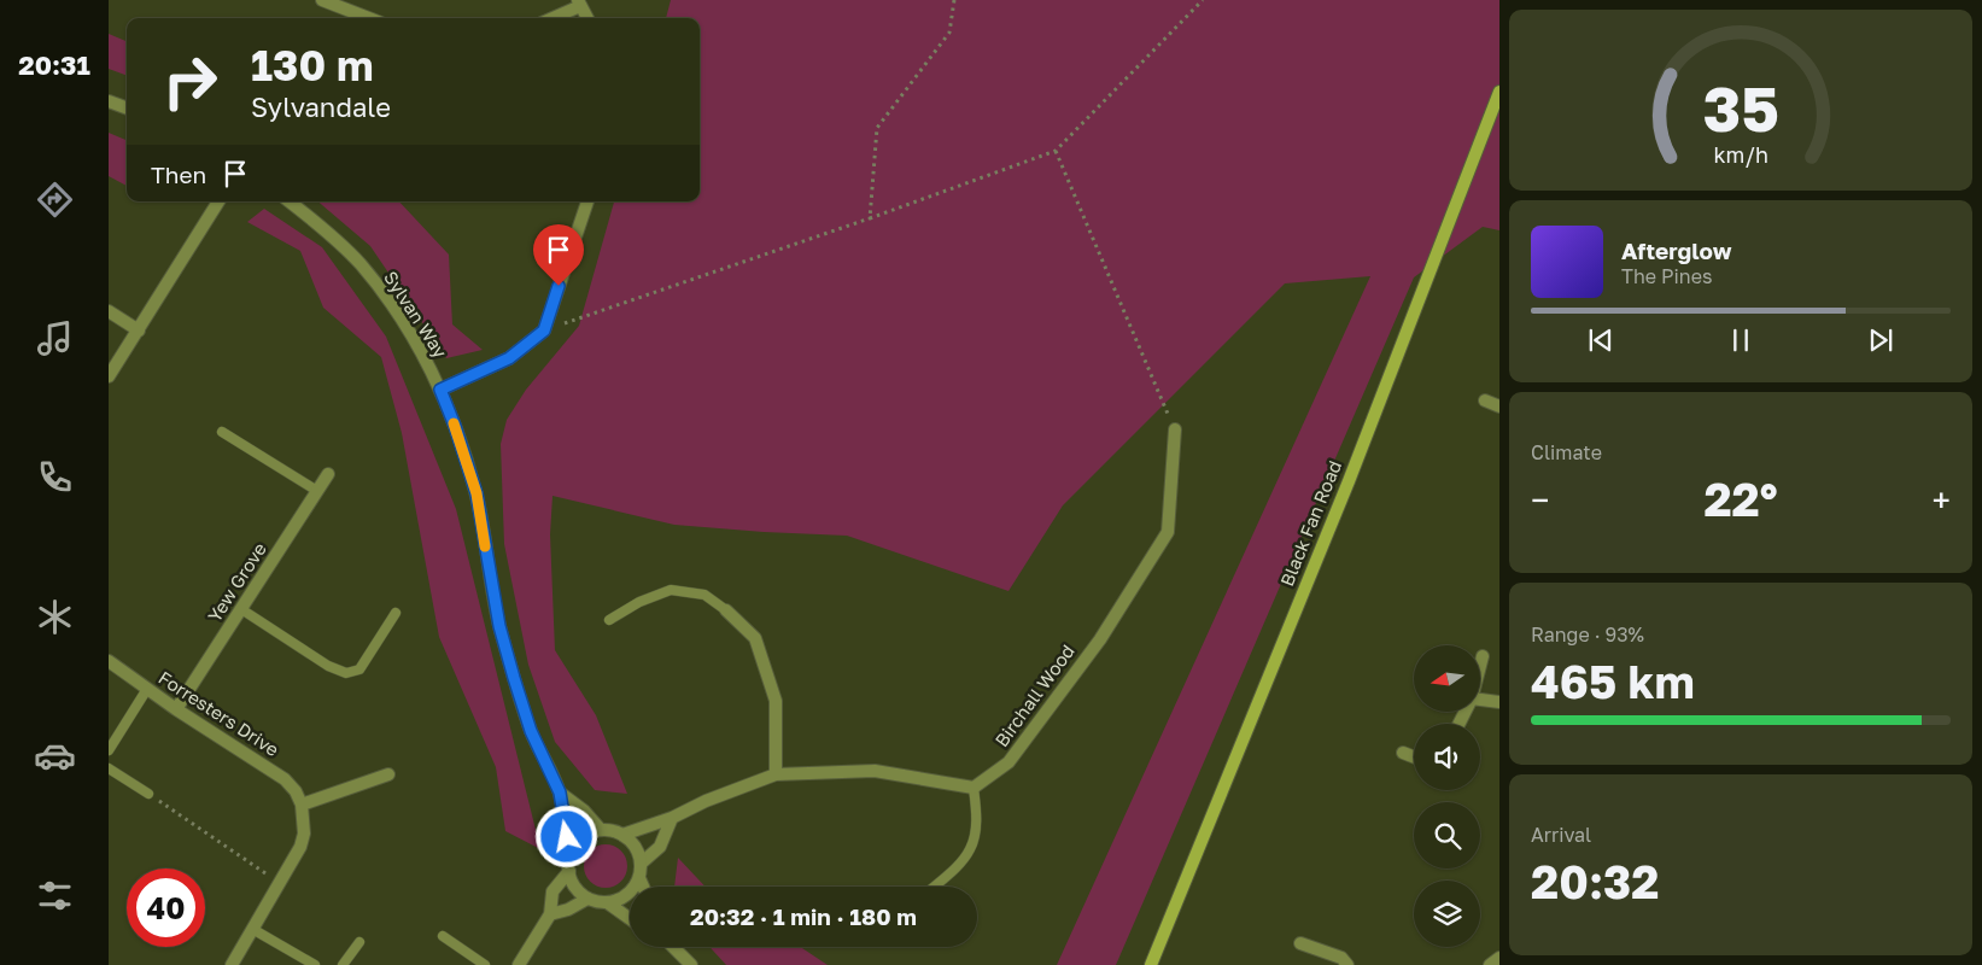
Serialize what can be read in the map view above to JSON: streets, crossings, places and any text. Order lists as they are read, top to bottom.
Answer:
{
  "streets": {
    "main road": ["Black Fan Road"],
    "street": [
      "Sylvan Way",
      "Yew Grove",
      "Birchall Wood",
      "Forresters Drive"
    ]
  },
  "crossings": [
    ["Yew Grove", "Forresters Drive"]
  ],
  "north": "left",
  "page": {
    "tabs": "20:31",
    "turn": ["130 m", "Sylvandale"],
    "then": "Then",
    "song": ["Afterglow", "The Pines"],
    "tile": [
      "Climate",
      ["Range · 93%", "465 km"],
      ["Arrival", "20:32"]
    ],
    "heat": ["−", "22°", "+"],
    "limit": "40",
    "trip": "20:32 · 1 min · 180 m",
    "gauge": ["35", "km/h"]
  }
}
